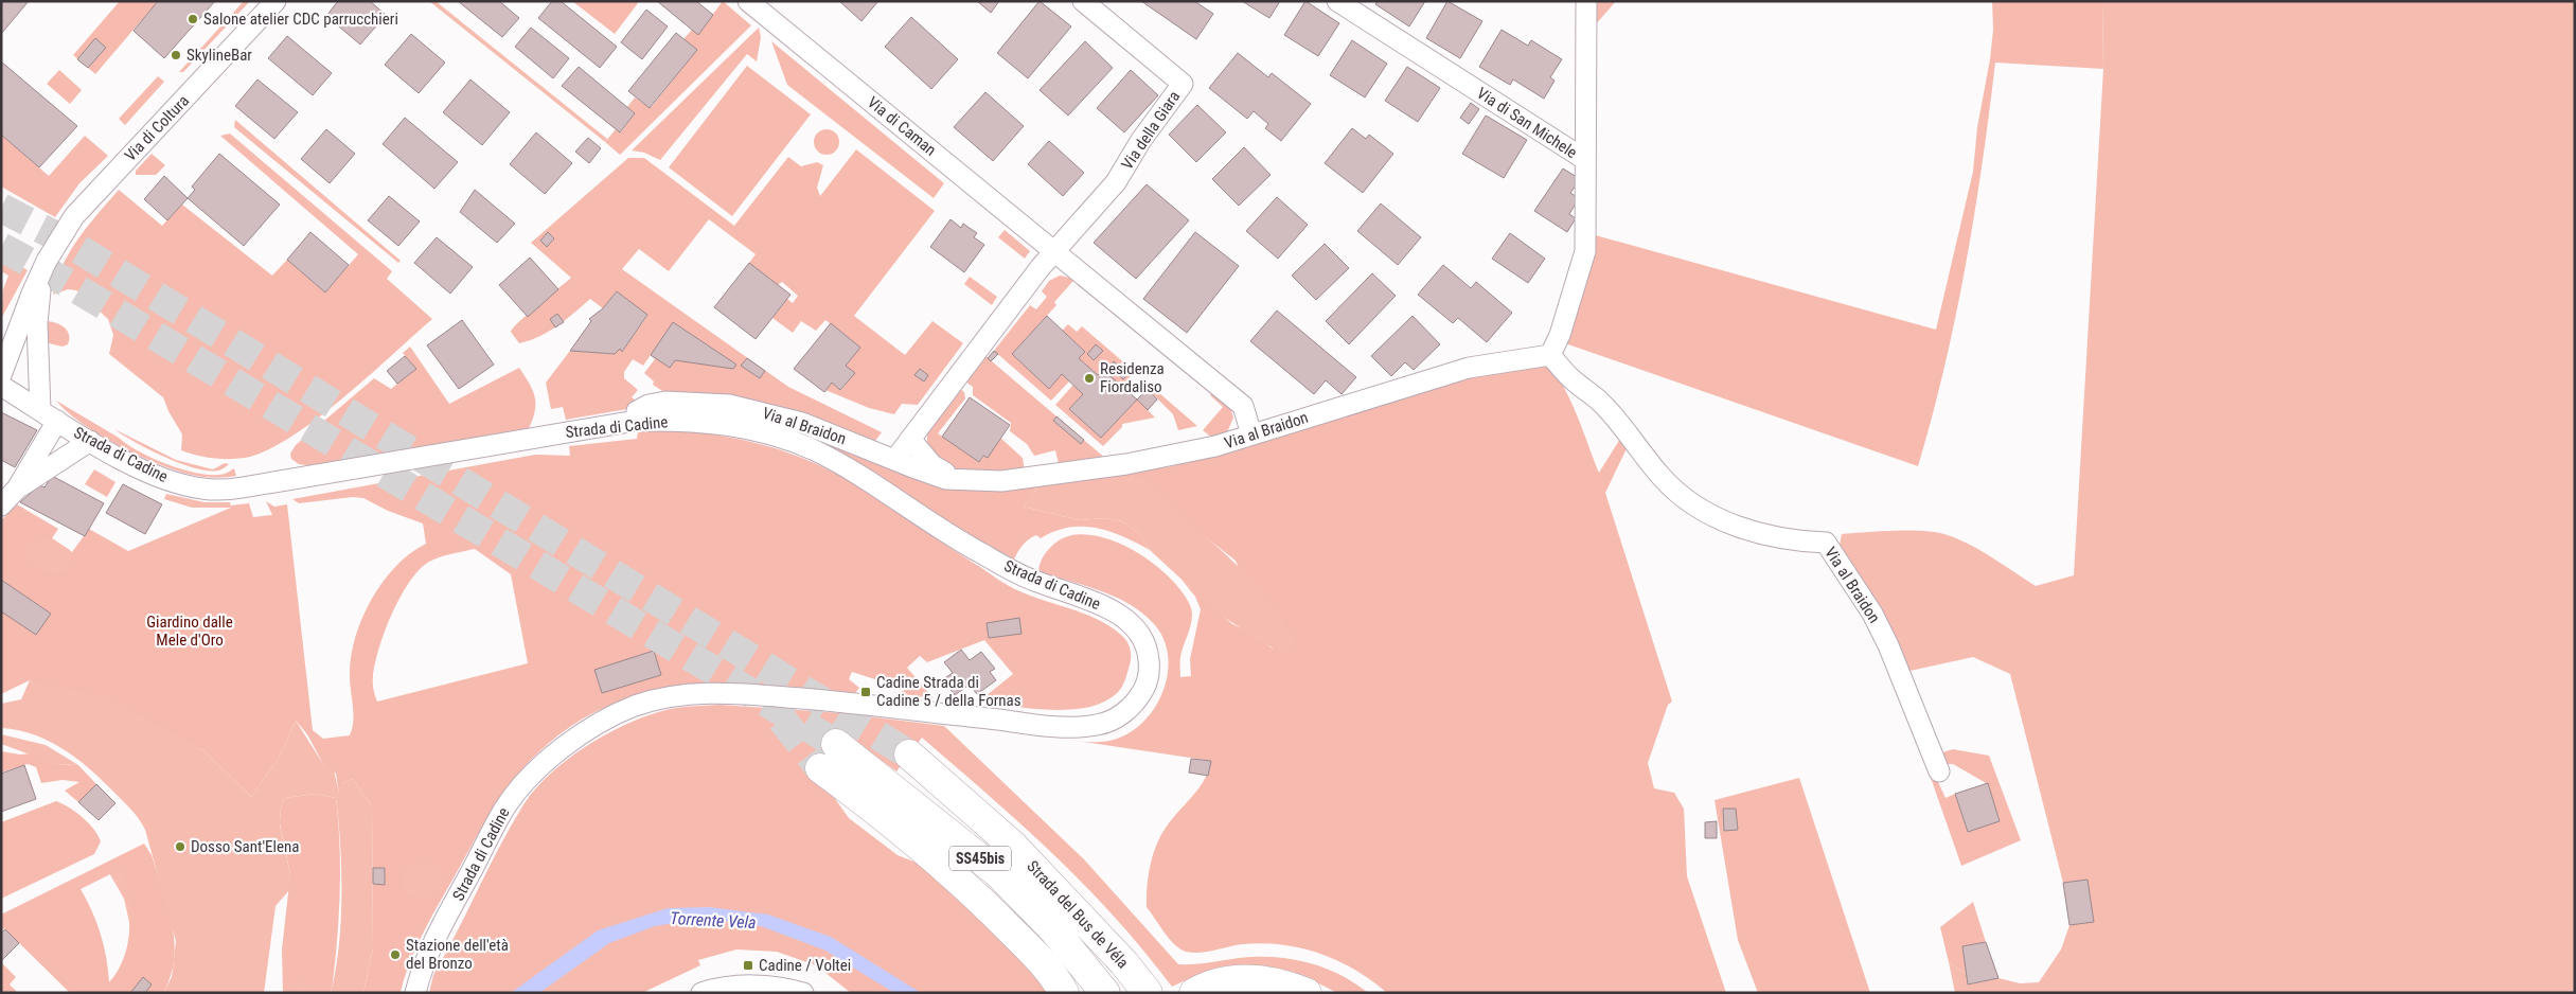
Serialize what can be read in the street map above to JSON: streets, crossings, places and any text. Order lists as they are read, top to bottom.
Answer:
{
  "streets": {
    "highway": ["SS45bis", "Strada del Bus de Véla"],
    "street": [
      "Via di San Michele",
      "Via di Caman",
      "Via di Coltura",
      "Via della Giara",
      "Via al Braidon",
      "Strada di Cadine"
    ]
  },
  "crossings": [
    ["Via di Caman", "Via della Giara"],
    ["Via di Coltura", "Strada di Cadine"],
    ["Via della Giara", "Via al Braidon"],
    ["Via al Braidon", "Strada di Cadine"]
  ],
  "water": ["Torrente Vela"],
  "parks": ["Giardino dalle Mele d'Oro"],
  "places": {
    "other": [
      "Salone atelier CDC parrucchieri",
      "SkylineBar",
      "Residenza Fiordaliso",
      "Dosso Sant'Elena",
      "Stazione dell'età del Bronzo"
    ],
    "transit": ["Cadine Strada di Cadine 5 / della Fornas", "Cadine / Voltei"]
  }
}
